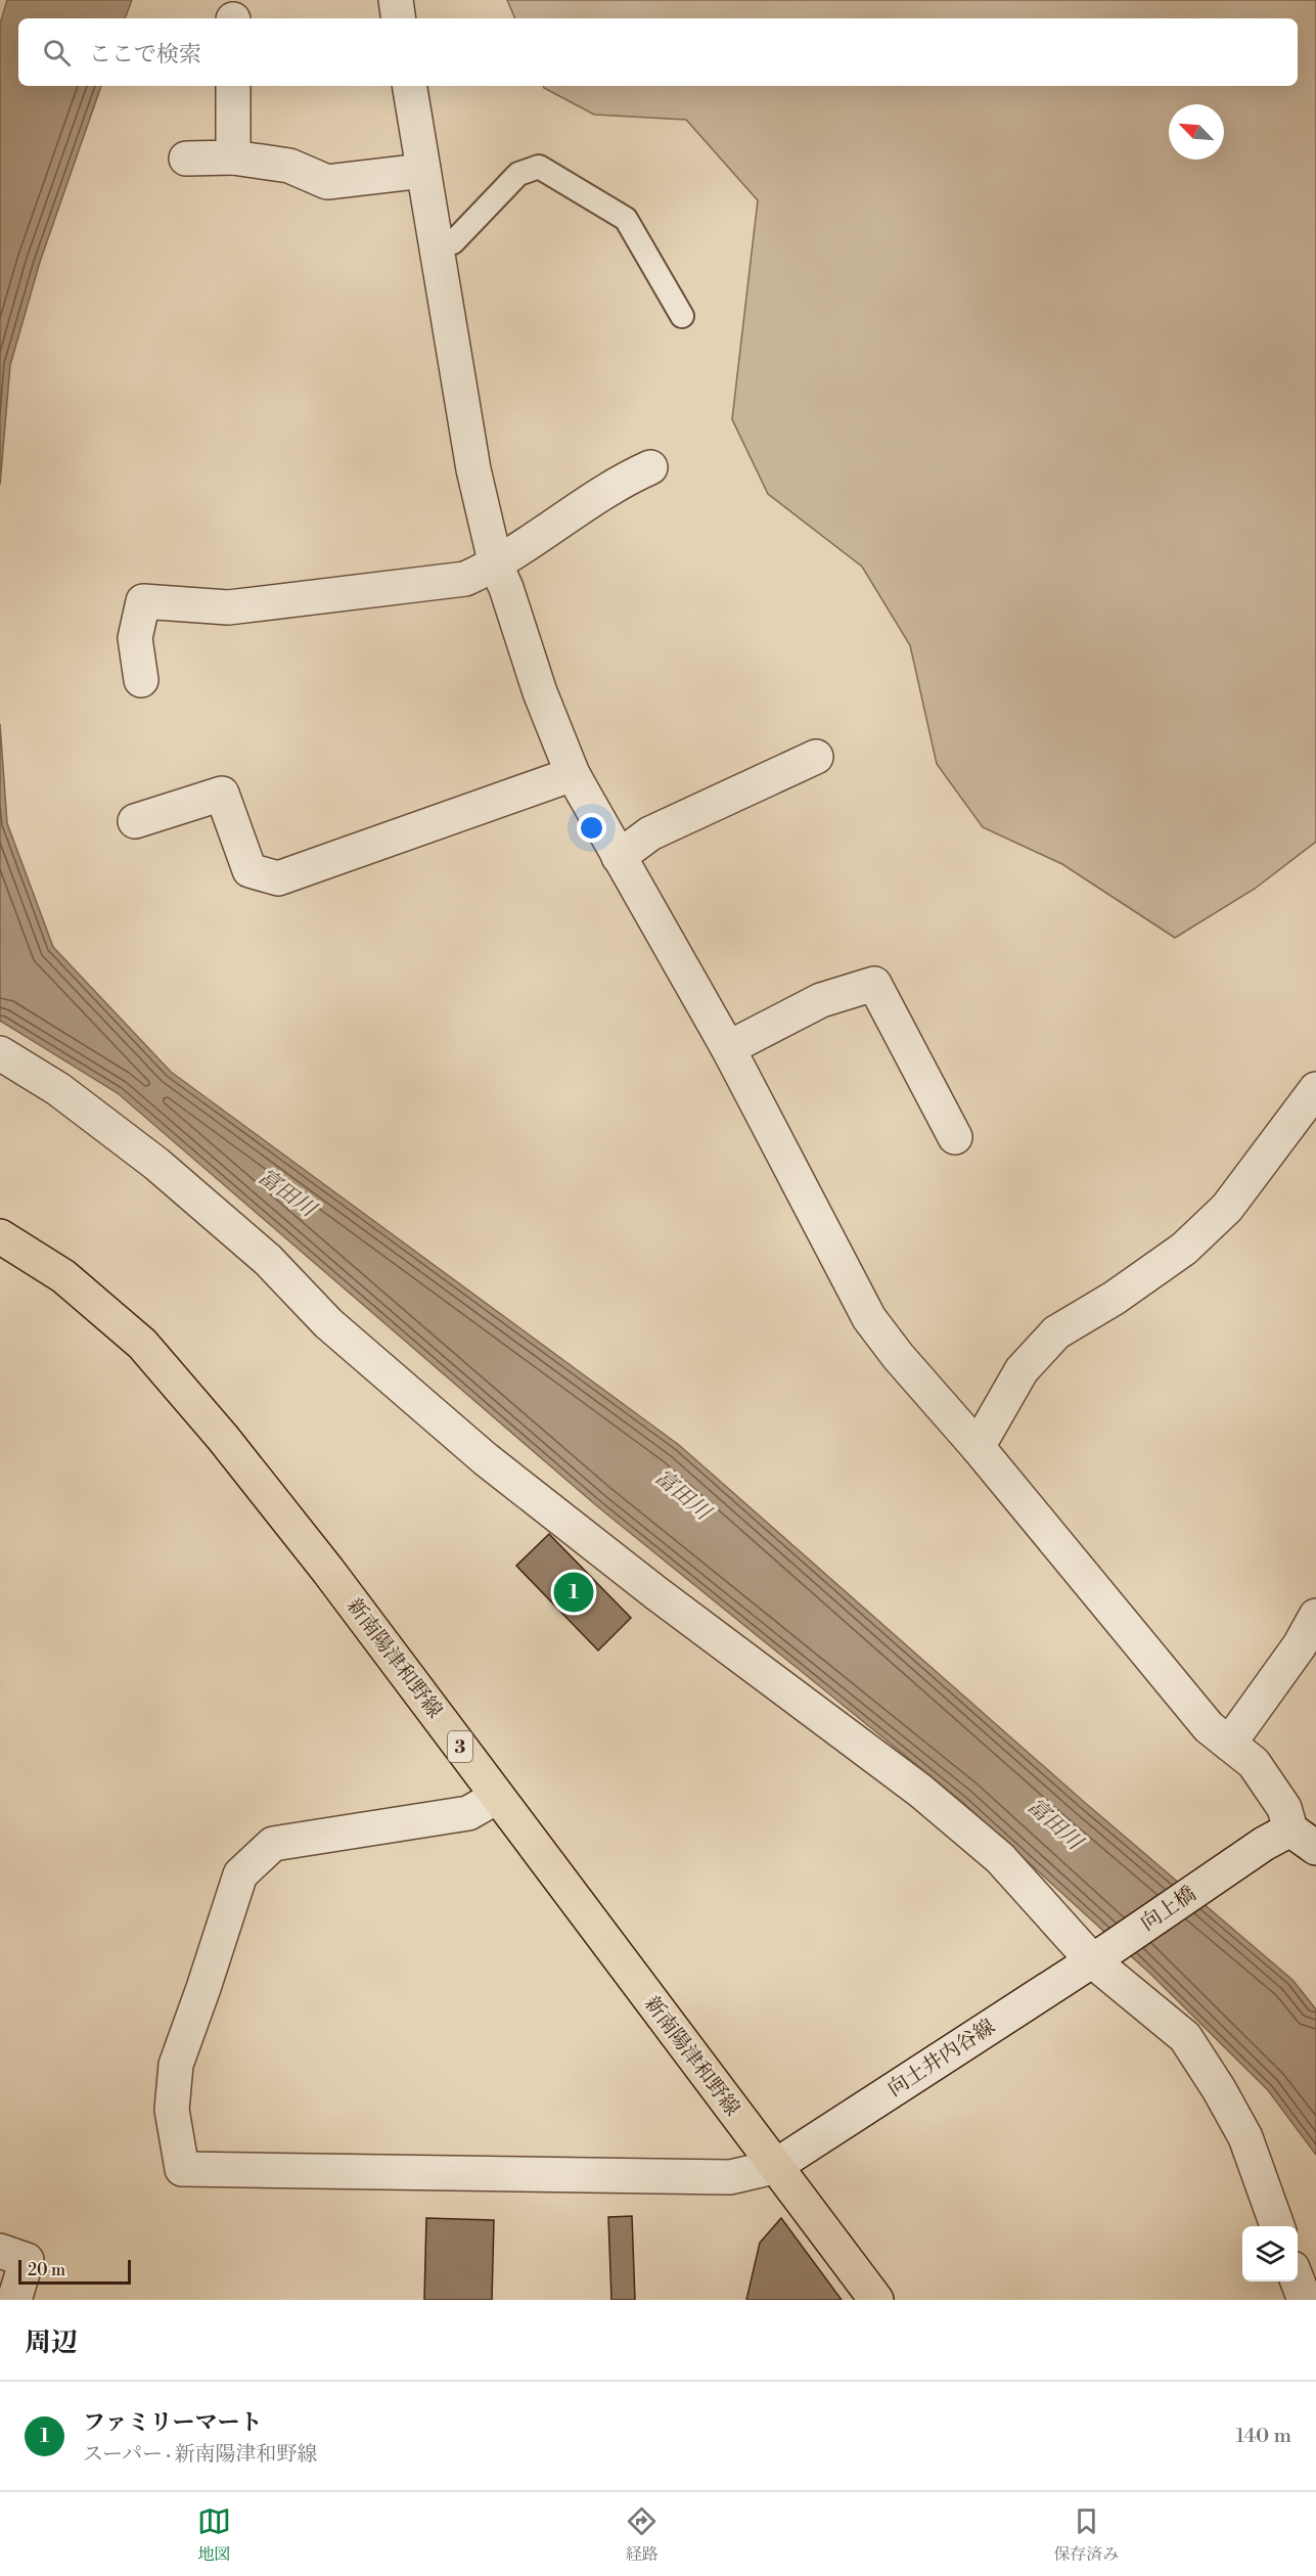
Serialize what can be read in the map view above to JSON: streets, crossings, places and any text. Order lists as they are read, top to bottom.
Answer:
{
  "streets": {
    "main road": ["新南陽津和野線", "3"],
    "street": ["向上橋", "向土井内谷線"]
  },
  "crossings": [
    ["新南陽津和野線", "向土井内谷線"],
    ["向上橋", "向土井内谷線"]
  ],
  "water": ["富田川"],
  "scale_bar": "20 m",
  "north": "top left",
  "page": {
    "search": "ここで検索",
    "pins": "1",
    "scale": "20 m",
    "heading": "周辺",
    "list": [
      {
        "mark": "1",
        "name": "ファミリーマート",
        "note": "スーパー · 新南陽津和野線",
        "value": "140 m"
      }
    ],
    "nav": ["地図", "経路", "保存済み"]
  }
}
